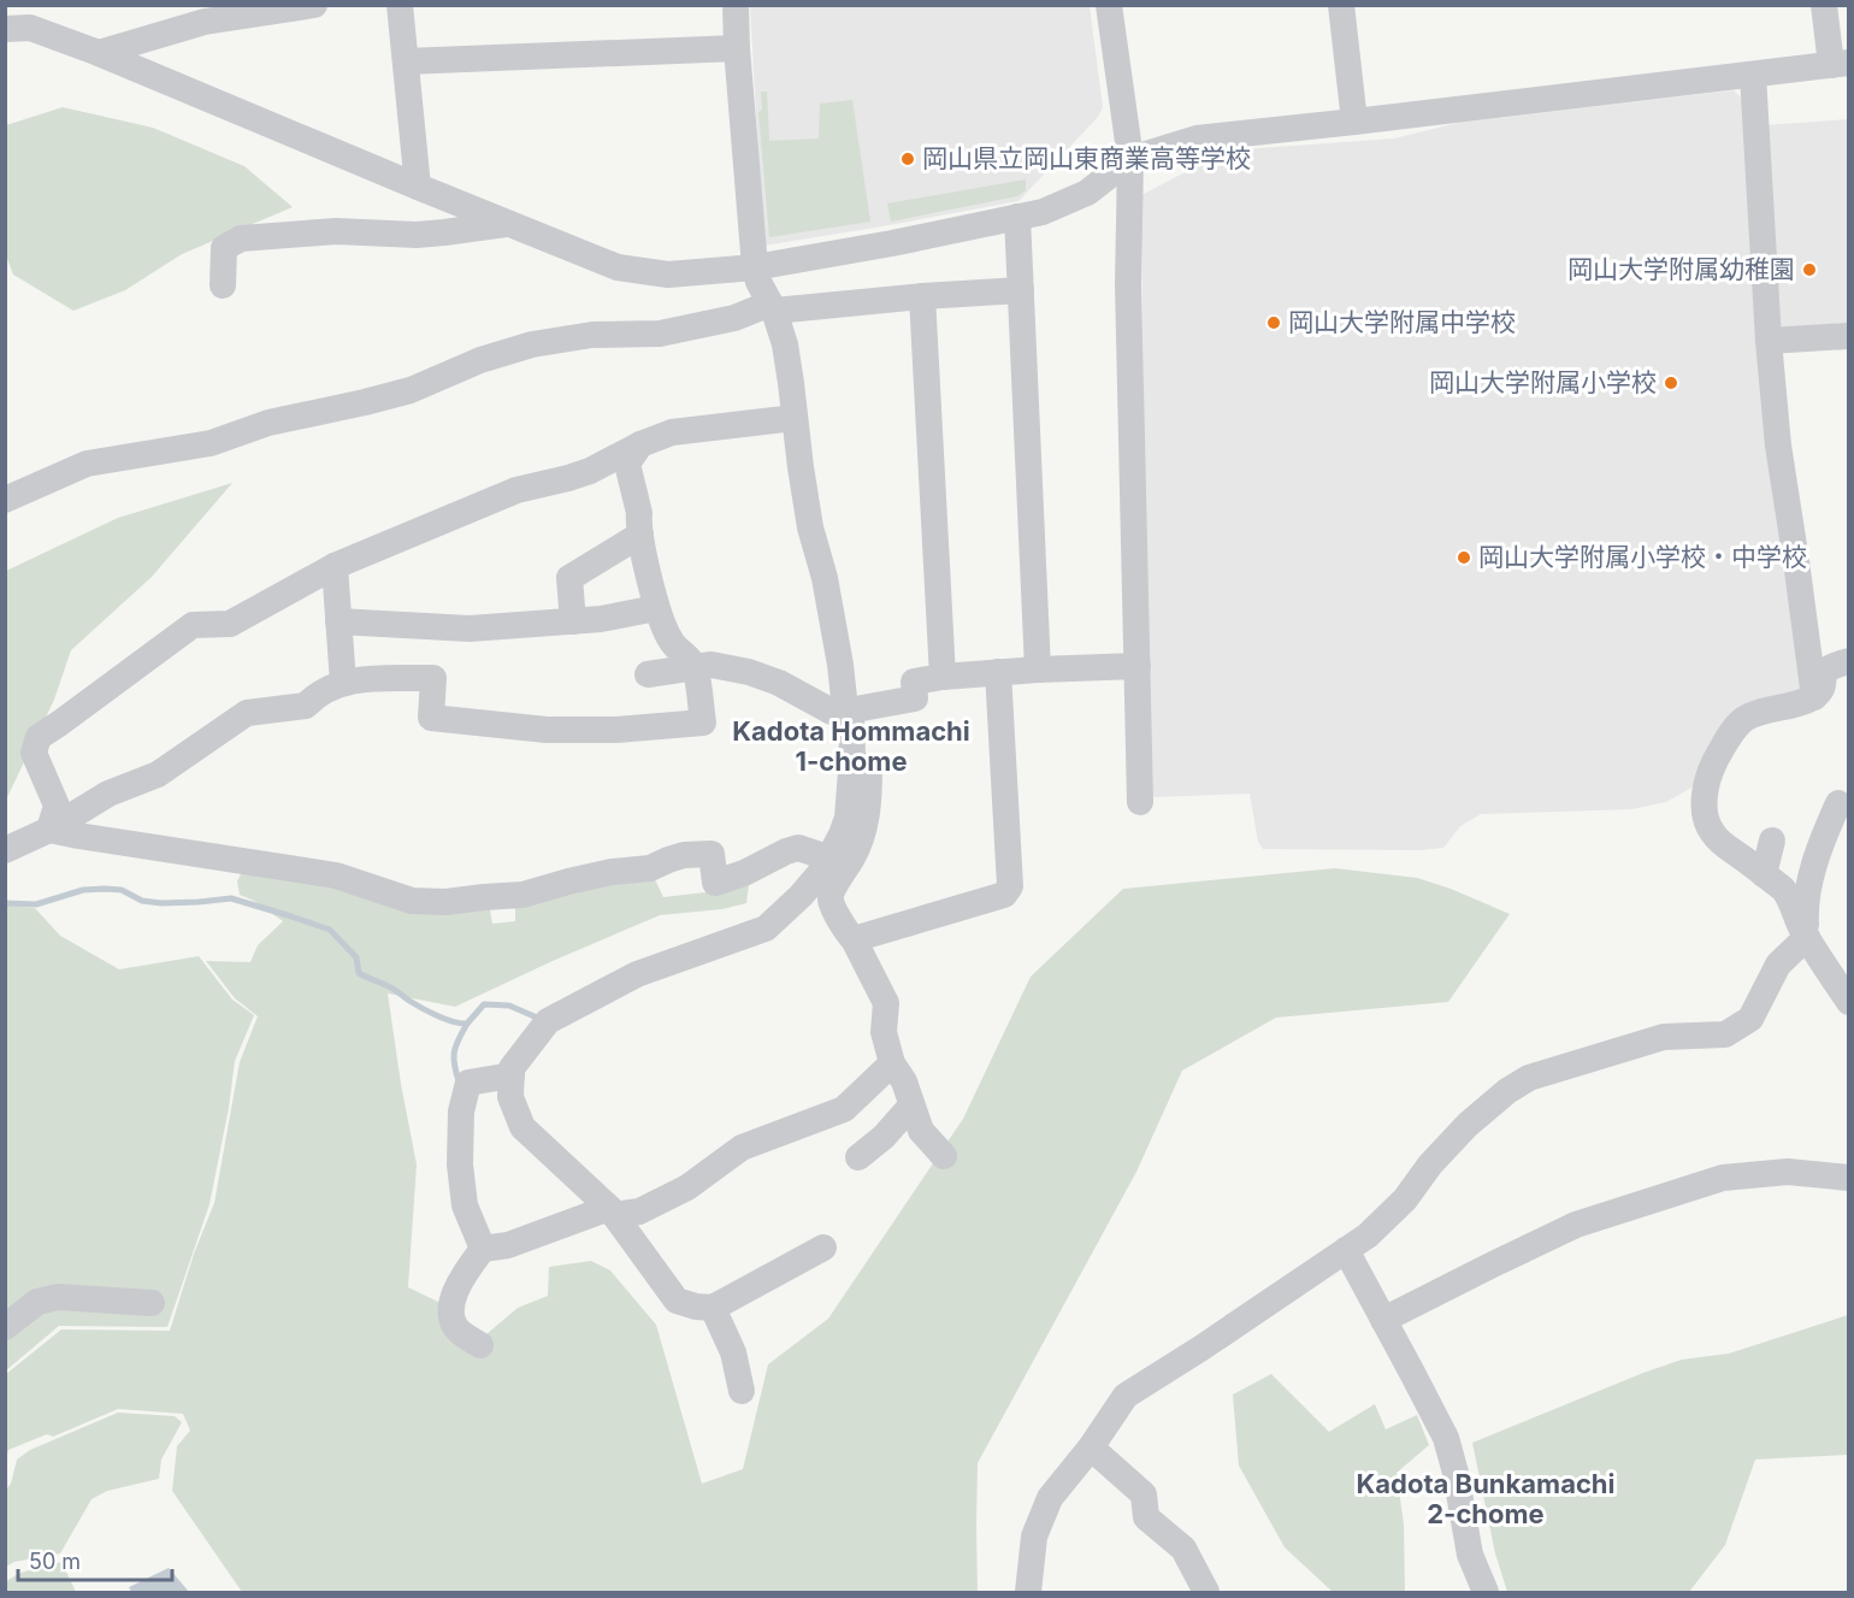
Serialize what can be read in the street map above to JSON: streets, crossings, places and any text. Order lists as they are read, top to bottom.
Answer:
{
  "districts": ["Kadota Hommachi 1-chome", "Kadota Bunkamachi 2-chome"],
  "places": [
    "岡山県立岡山東商業高等学校",
    "岡山大学附属幼稚園",
    "岡山大学附属中学校",
    "岡山大学附属小学校",
    "岡山大学附属小学校・中学校"
  ],
  "scale_bar": "50 m"
}
